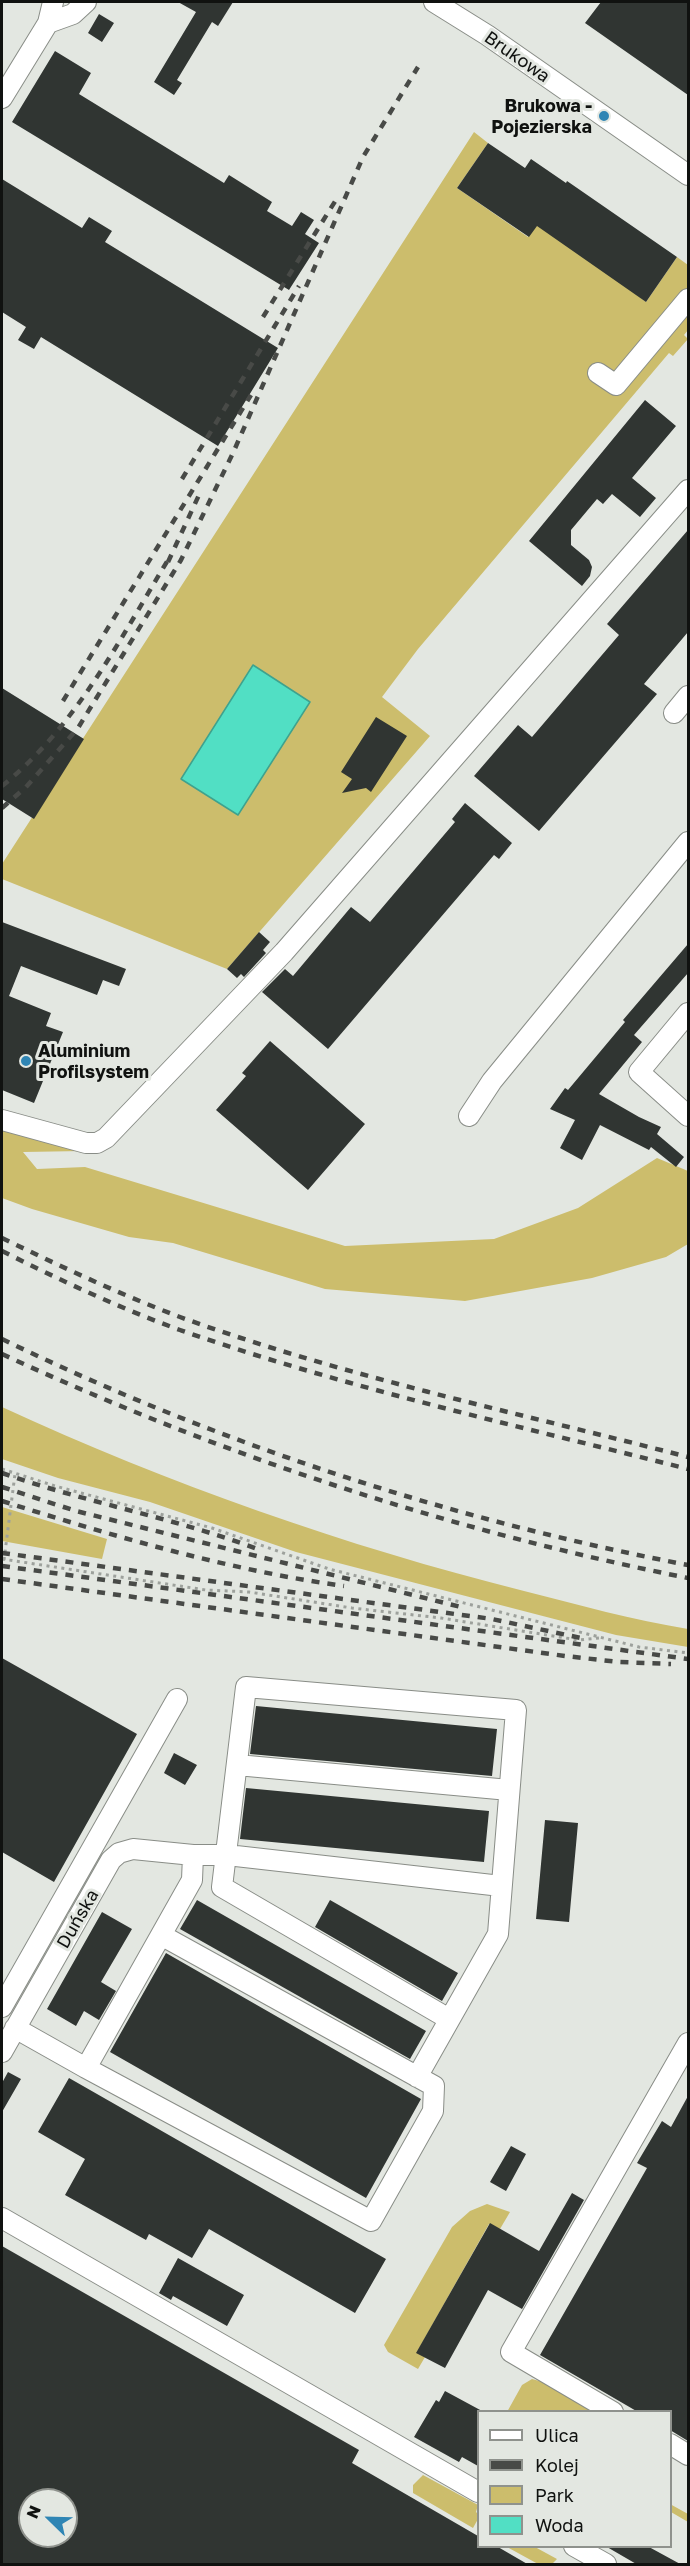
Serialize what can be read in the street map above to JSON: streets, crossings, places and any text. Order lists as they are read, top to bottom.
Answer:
{
  "streets": {
    "street": ["Brukowa", "Duńska"]
  },
  "places": ["Brukowa - Pojezierska", "Aluminium Profilsystem"],
  "legend": [
    "Ulica",
    "Kolej",
    "Park",
    "Woda"
  ],
  "north": "top left"
}
